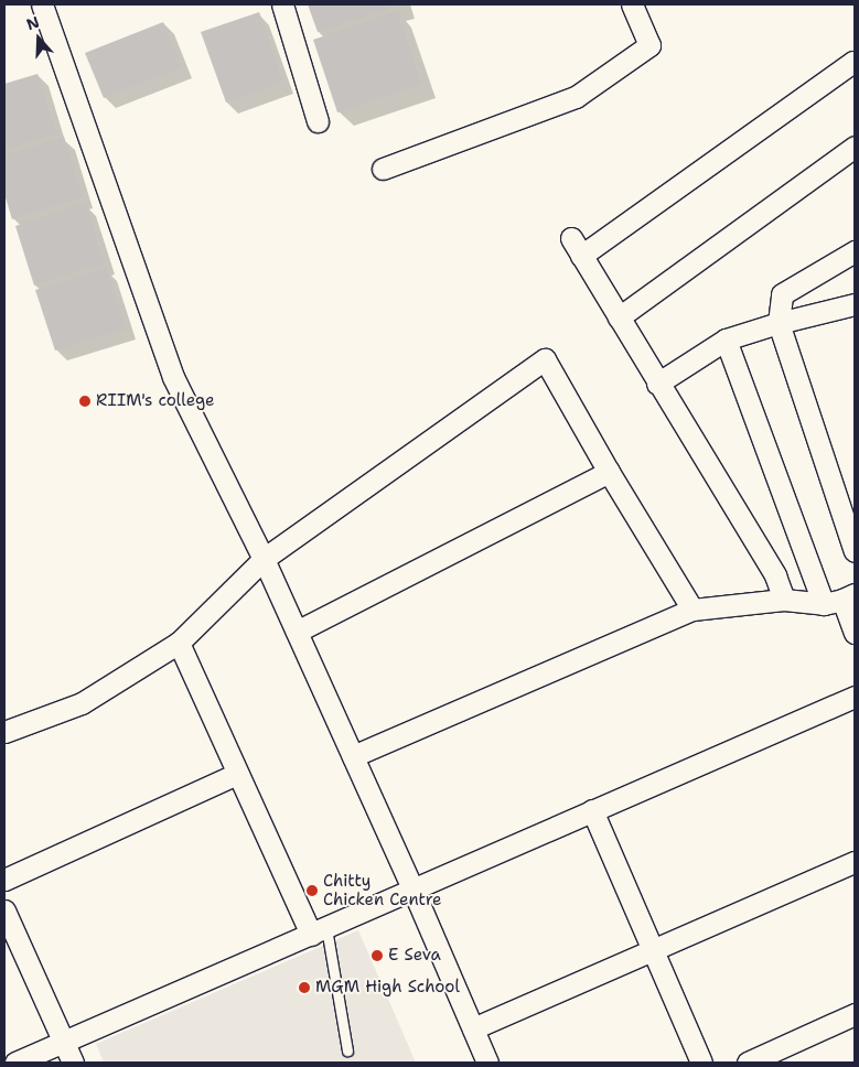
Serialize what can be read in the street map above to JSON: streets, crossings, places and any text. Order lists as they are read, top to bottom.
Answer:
{
  "places": [
    "RIIM's college",
    "Chitty Chicken Centre",
    "E Seva",
    "MGM High School"
  ],
  "north": "top"
}
